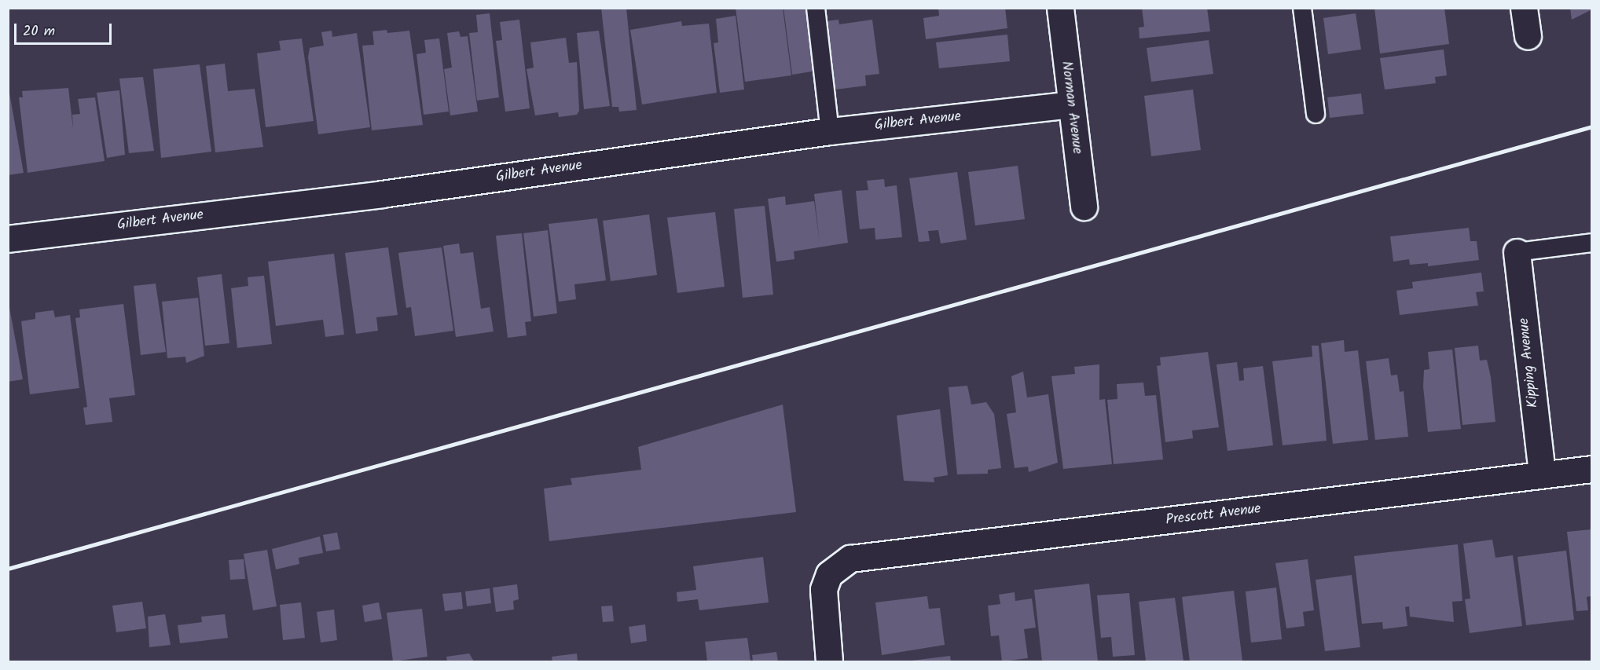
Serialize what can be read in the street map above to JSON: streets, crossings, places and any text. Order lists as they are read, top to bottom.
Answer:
{
  "streets": {
    "street": [
      "Norman Avenue",
      "Gilbert Avenue",
      "Kipping Avenue",
      "Prescott Avenue"
    ]
  },
  "crossings": [
    ["Norman Avenue", "Gilbert Avenue"],
    ["Kipping Avenue", "Prescott Avenue"]
  ],
  "scale_bar": "20 m"
}
